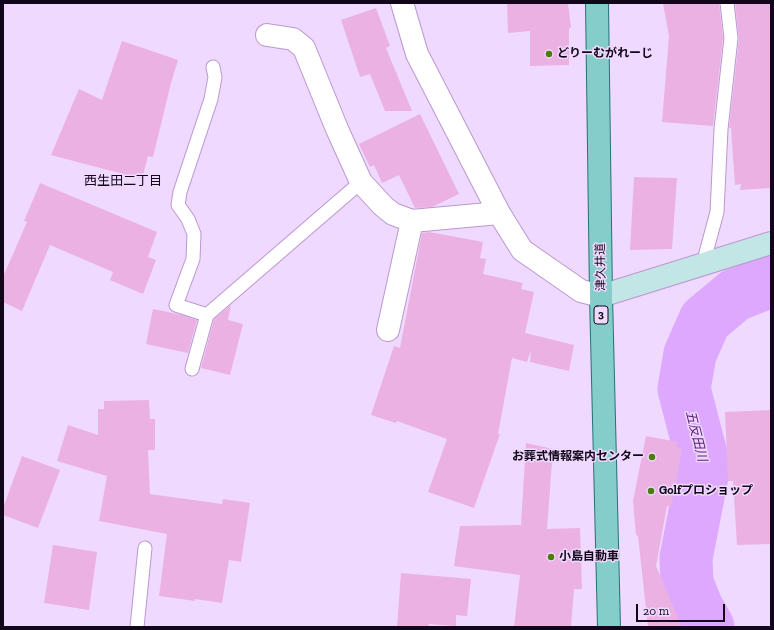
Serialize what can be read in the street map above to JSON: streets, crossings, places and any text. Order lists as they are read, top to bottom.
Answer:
{
  "streets": {
    "main road": ["津久井道", "3"]
  },
  "districts": ["西生田二丁目"],
  "water": ["五反田川"],
  "places": [
    "どりーむがれーじ",
    "お葬式情報案内センター",
    "Golfプロショップ",
    "小島自動車"
  ],
  "scale_bar": "20 m"
}
